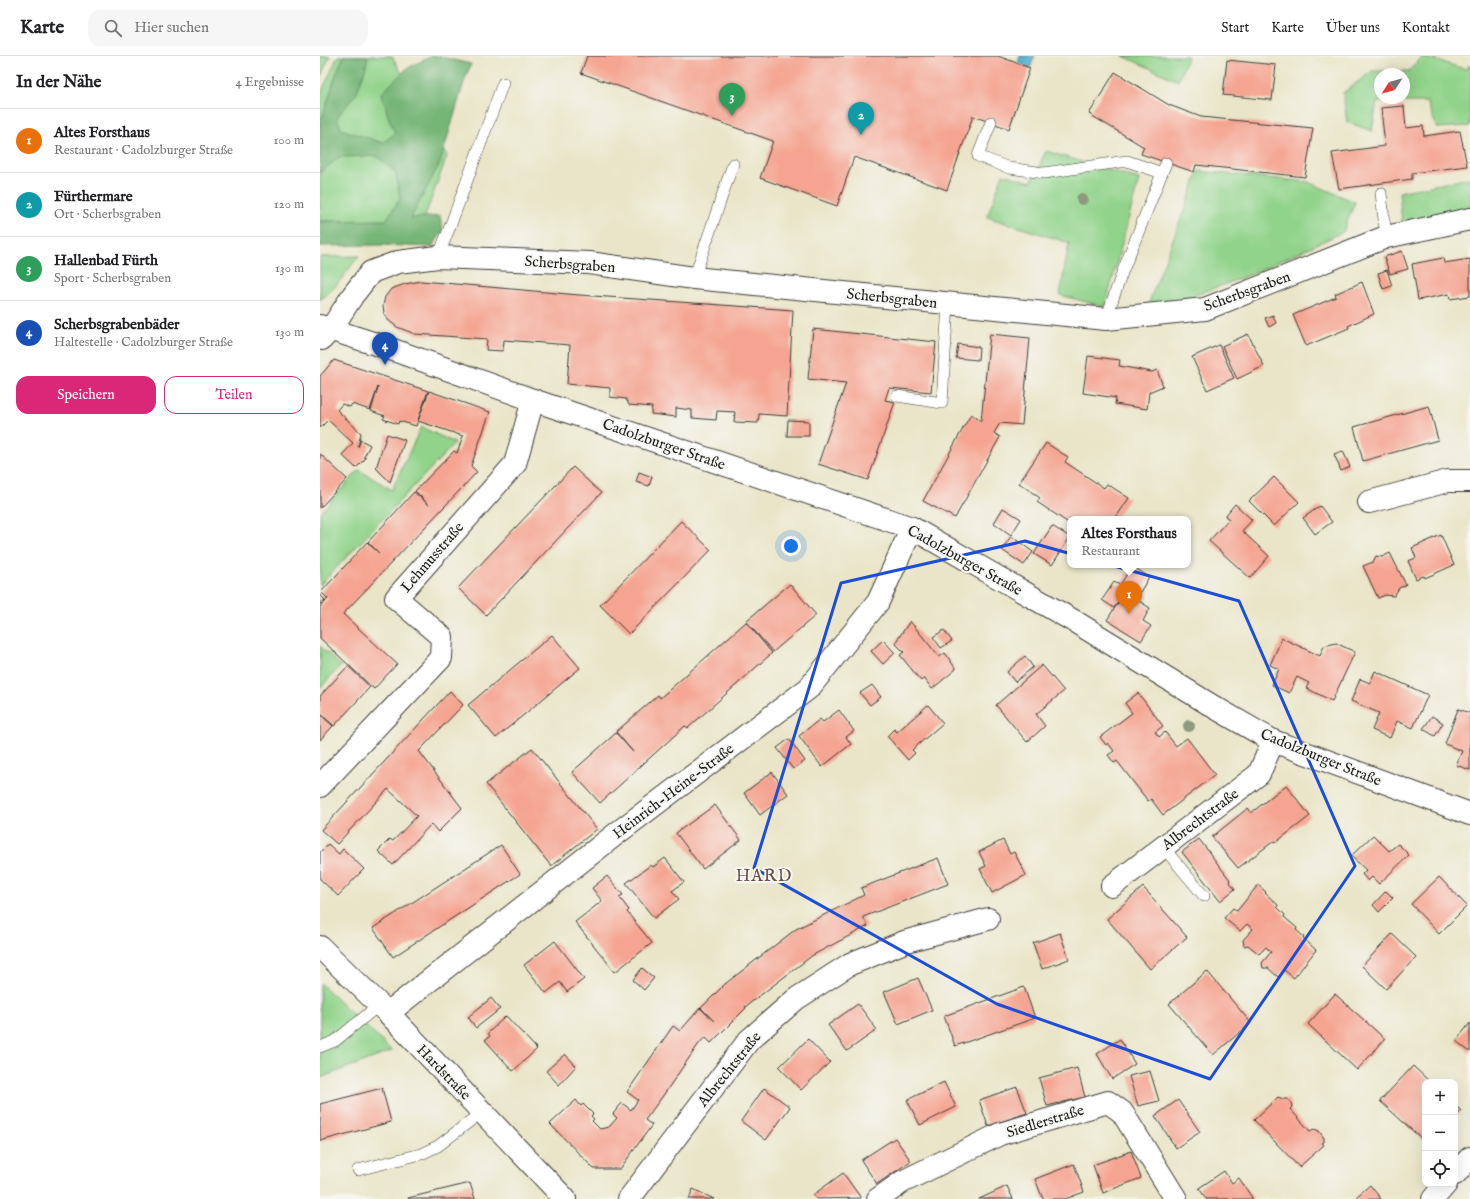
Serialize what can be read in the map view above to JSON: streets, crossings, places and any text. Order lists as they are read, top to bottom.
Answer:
{
  "streets": {
    "street": [
      "Scherbsgraben",
      "Cadolzburger Straße",
      "Lehmusstraße",
      "Heinrich-Heine-Straße",
      "Albrechtstraße",
      "Hardstraße",
      "Siedlerstraße"
    ]
  },
  "crossings": [
    ["Scherbsgraben", "Cadolzburger Straße"],
    ["Cadolzburger Straße", "Lehmusstraße"],
    ["Cadolzburger Straße", "Heinrich-Heine-Straße"],
    ["Cadolzburger Straße", "Albrechtstraße"],
    ["Heinrich-Heine-Straße", "Hardstraße"]
  ],
  "districts": ["HARD"],
  "north": "bottom left",
  "page": {
    "header": "Karte",
    "search": "Hier suchen",
    "nav": [
      "Start",
      "Karte",
      "Über uns",
      "Kontakt"
    ],
    "heading": ["In der Nähe", "4 Ergebnisse"],
    "pins": [
      "3",
      "2",
      "4",
      "1"
    ],
    "list": [
      {
        "mark": "1",
        "name": "Altes Forsthaus",
        "note": "Restaurant · Cadolzburger Straße",
        "value": "100 m"
      },
      {
        "mark": "2",
        "name": "Fürthermare",
        "note": "Ort · Scherbsgraben",
        "value": "120 m"
      },
      {
        "mark": "3",
        "name": "Hallenbad Fürth",
        "note": "Sport · Scherbsgraben",
        "value": "130 m"
      },
      {
        "mark": "4",
        "name": "Scherbsgrabenbäder",
        "note": "Haltestelle · Cadolzburger Straße",
        "value": "130 m"
      }
    ],
    "buttons": ["Speichern", "Teilen"],
    "popup": ["Altes Forsthaus", "Restaurant"],
    "map_buttons": ["+", "−"]
  }
}
